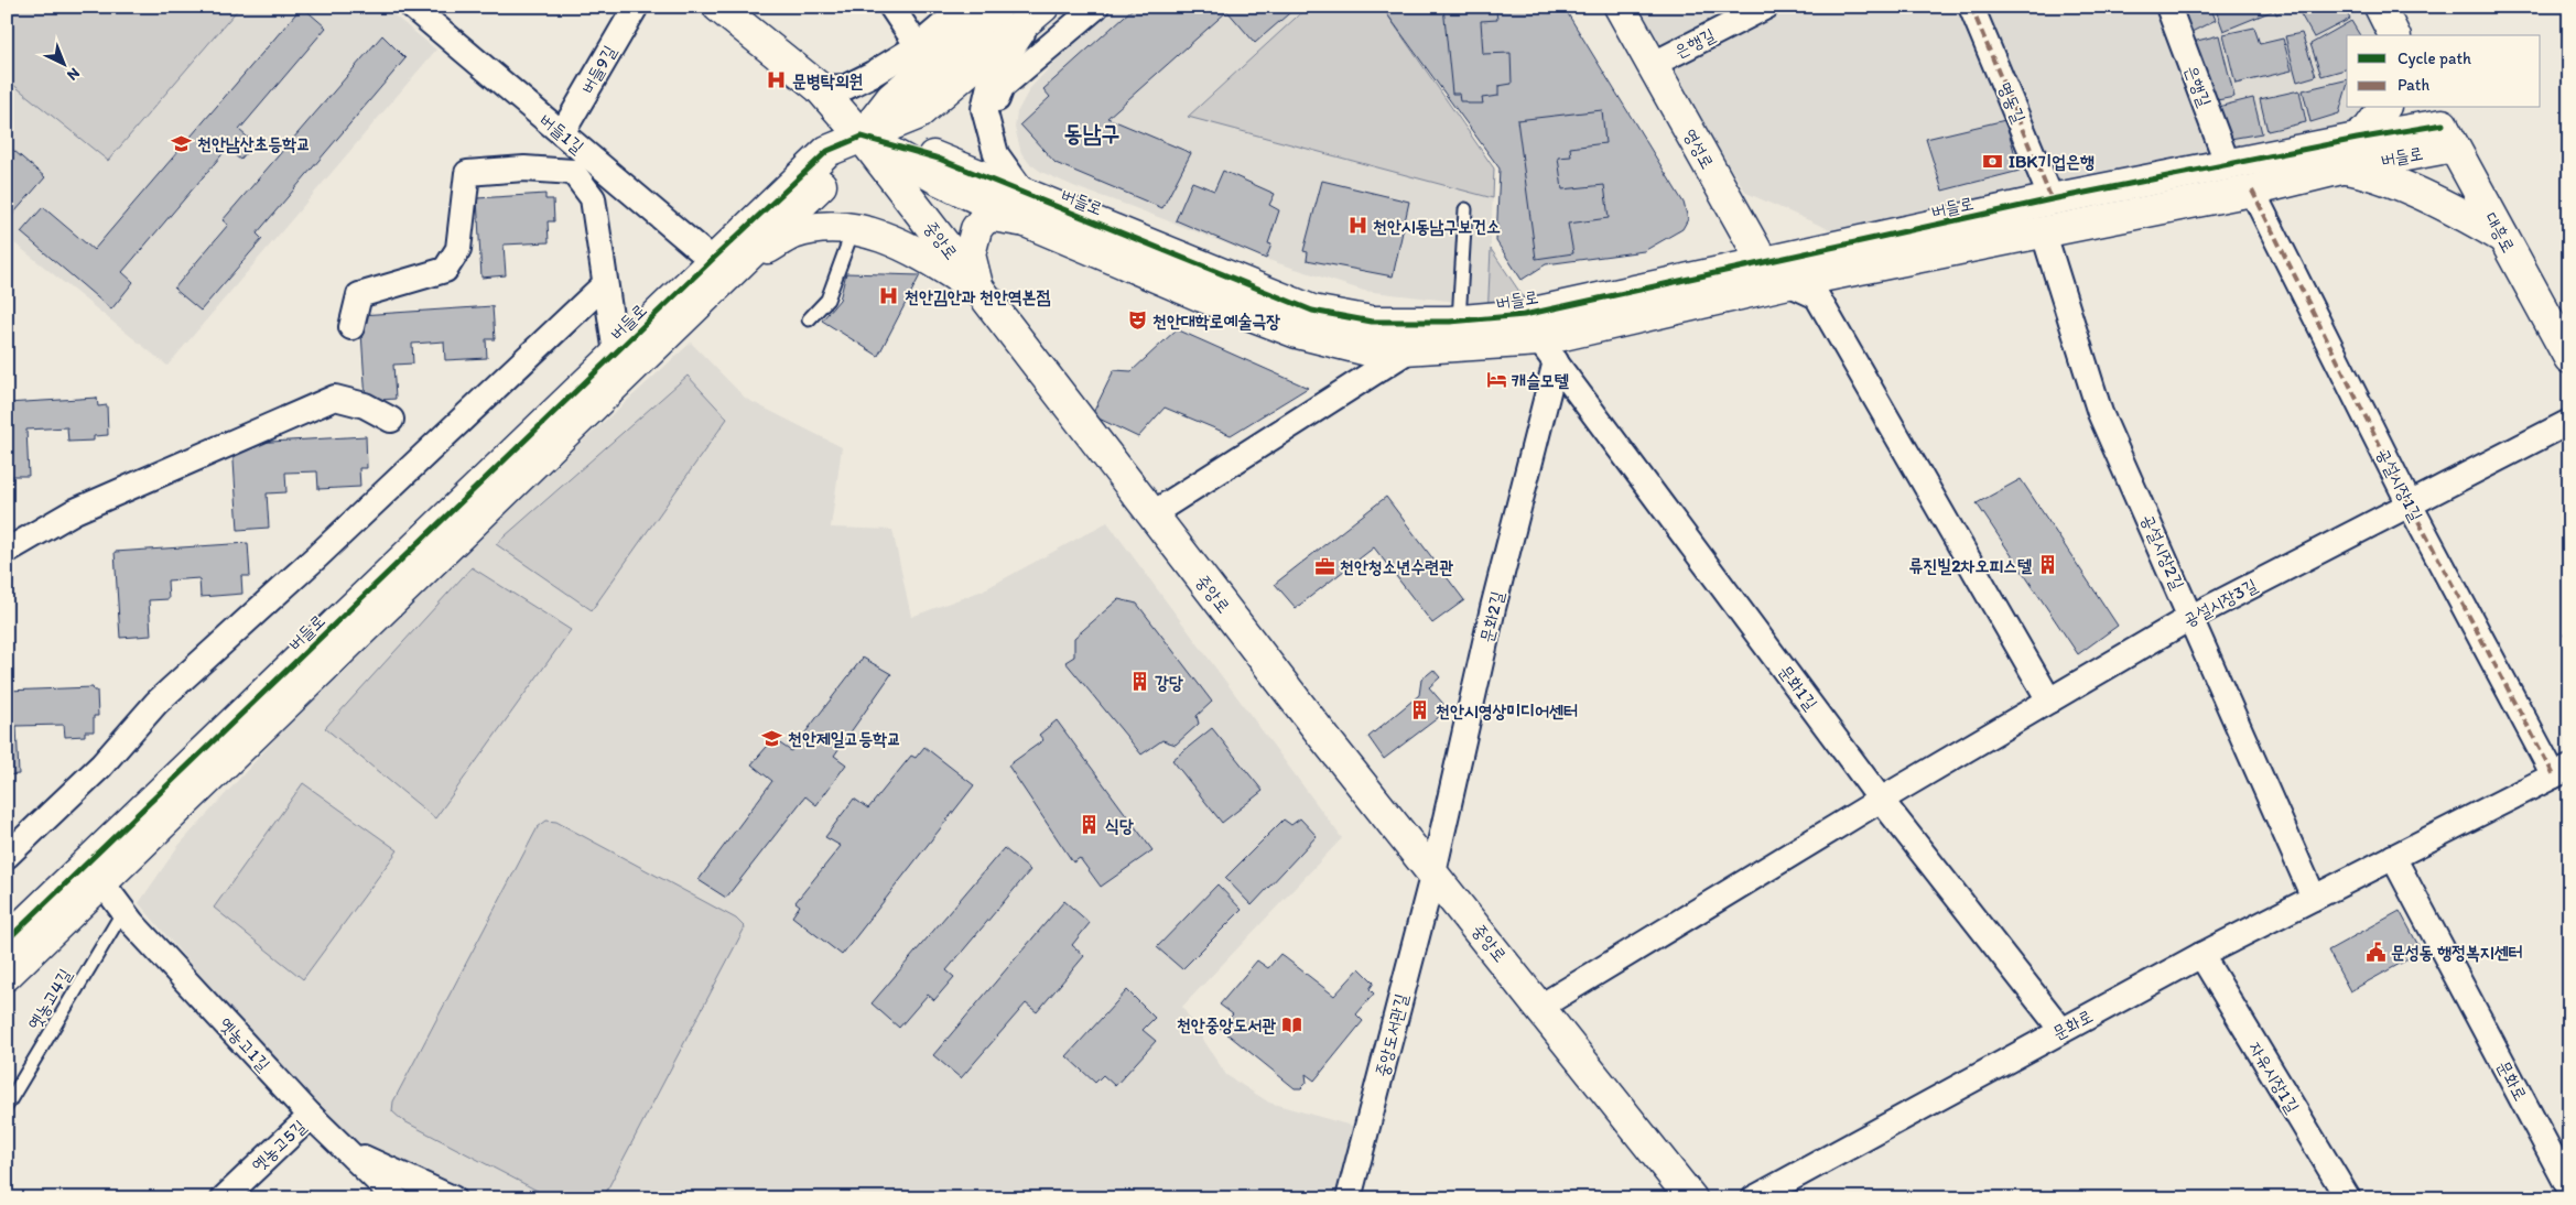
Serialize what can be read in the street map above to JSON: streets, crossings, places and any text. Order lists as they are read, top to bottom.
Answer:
{
  "streets": {
    "street": [
      "은행길",
      "버들9길",
      "명동길",
      "버들1길",
      "영성로",
      "버들로",
      "대흥로",
      "중앙로",
      "공설시장1길",
      "공설시장2길",
      "공설시장3길",
      "문화2길",
      "문화1길",
      "문화로",
      "중앙도서관길",
      "옛농고1길",
      "자유시장1길",
      "옛농고5길"
    ],
    "lane": ["옛농고4길"]
  },
  "crossings": [
    ["은행길", "영성로"],
    ["은행길", "버들로"],
    ["버들9길", "버들1길"],
    ["명동길", "버들로"],
    ["버들1길", "버들로"],
    ["영성로", "버들로"],
    ["버들로", "대흥로"],
    ["버들로", "중앙로"],
    ["버들로", "공설시장1길"],
    ["버들로", "공설시장2길"],
    ["버들로", "문화2길"],
    ["버들로", "문화1길"],
    ["버들로", "옛농고1길"],
    ["중앙로", "공설시장3길"],
    ["중앙로", "문화2길"],
    ["중앙로", "중앙도서관길"],
    ["공설시장1길", "공설시장3길"],
    ["공설시장1길", "문화로"],
    ["공설시장2길", "공설시장3길"],
    ["공설시장2길", "문화로"],
    ["공설시장3길", "문화1길"],
    ["문화2길", "문화1길"],
    ["문화2길", "중앙도서관길"],
    ["문화1길", "문화로"],
    ["옛농고4길", "옛농고1길"],
    ["문화로", "자유시장1길"],
    ["옛농고1길", "옛농고5길"]
  ],
  "districts": ["동남구"],
  "places": {
    "hospital": ["문병탁의원", "천안시동남구보건소", "천안김안과 천안역본점"],
    "school or university": ["천안남산초등학교", "천안제일고등학교"],
    "bank": ["IBK기업은행"],
    "theatre": ["천안대학로예술극장"],
    "hotel": ["캐슬모텔"],
    "building": [
      "류진빌2차오피스텔",
      "강당",
      "천안시영상미디어센터",
      "식당"
    ],
    "office": ["천안청소년수련관"],
    "public building": ["문성동 행정복지센터"],
    "library": ["천안중앙도서관"]
  },
  "legend": ["Cycle path", "Path"],
  "north": "bottom right"
}
